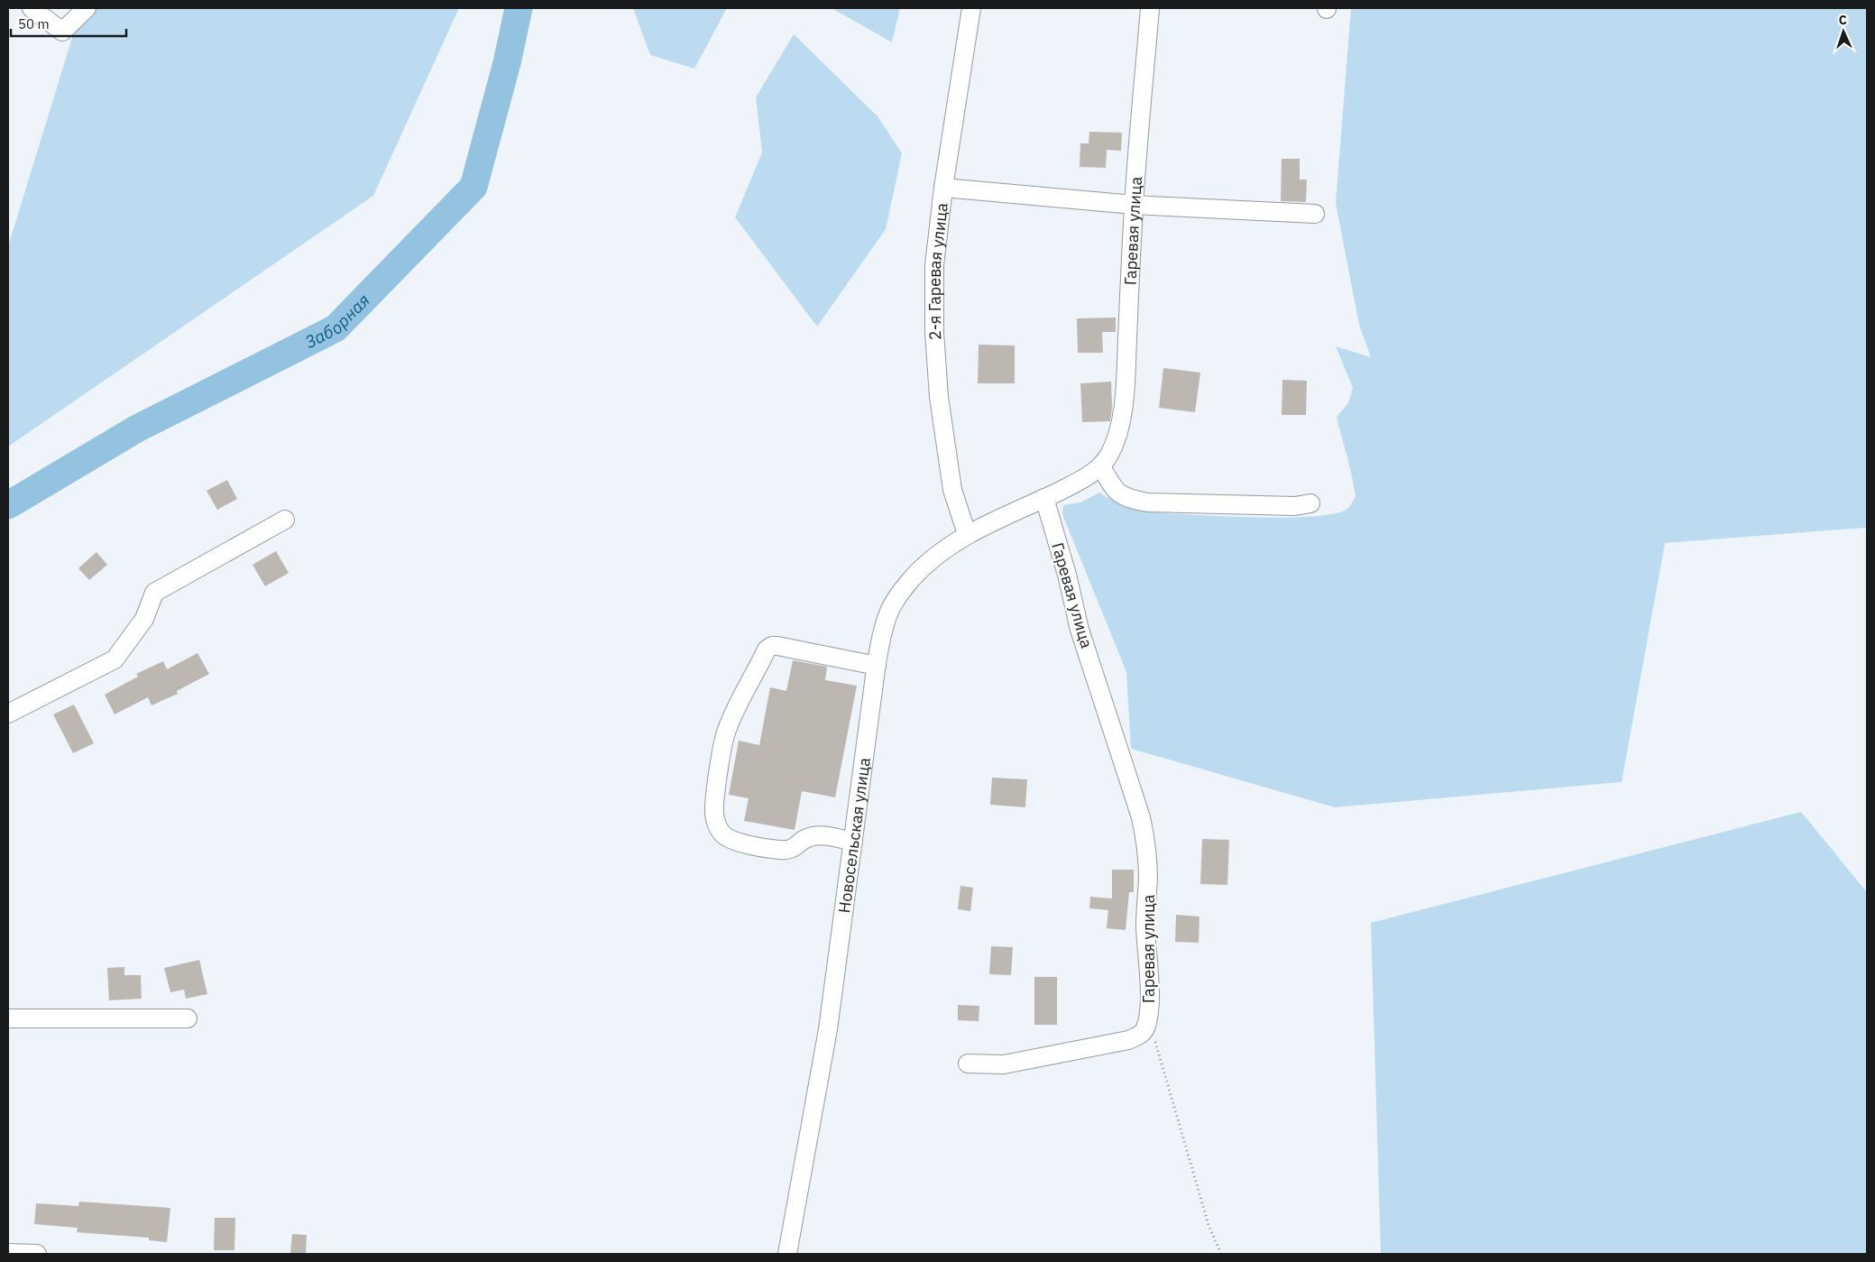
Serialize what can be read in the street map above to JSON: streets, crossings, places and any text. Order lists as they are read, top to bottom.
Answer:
{
  "streets": {
    "street": ["Гаревая улица", "2-я Гаревая улица", "Новосельская улица"]
  },
  "crossings": [
    ["Гаревая улица", "Новосельская улица"],
    ["2-я Гаревая улица", "Новосельская улица"]
  ],
  "water": ["Заборная"],
  "scale_bar": "50 m",
  "north": "top"
}
